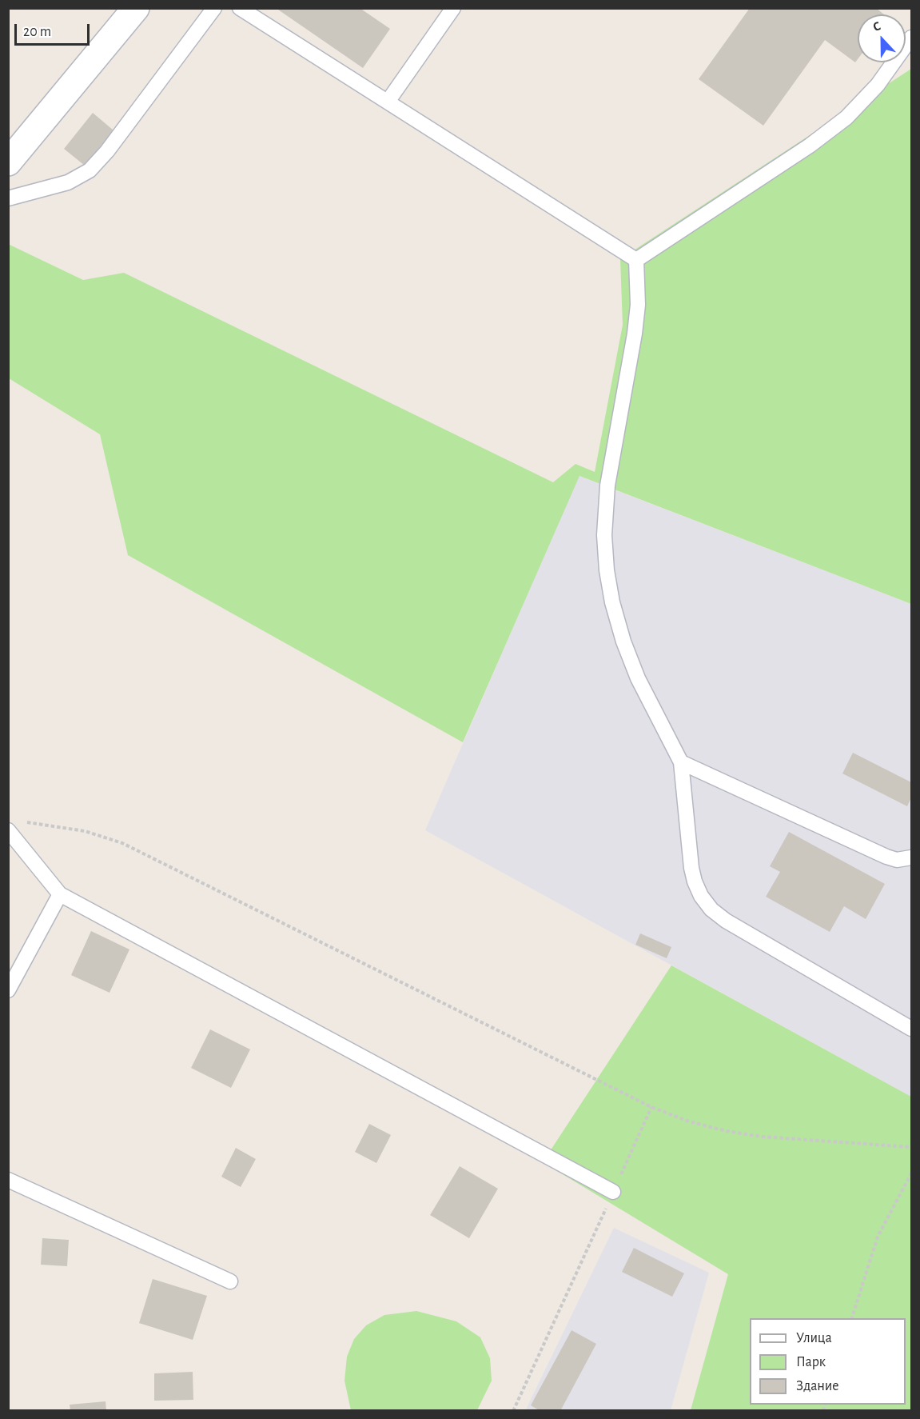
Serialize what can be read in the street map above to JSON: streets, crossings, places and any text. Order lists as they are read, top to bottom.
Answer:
{
  "legend": ["Улица", "Парк", "Здание"],
  "scale_bar": "20 m",
  "north": "top"
}
